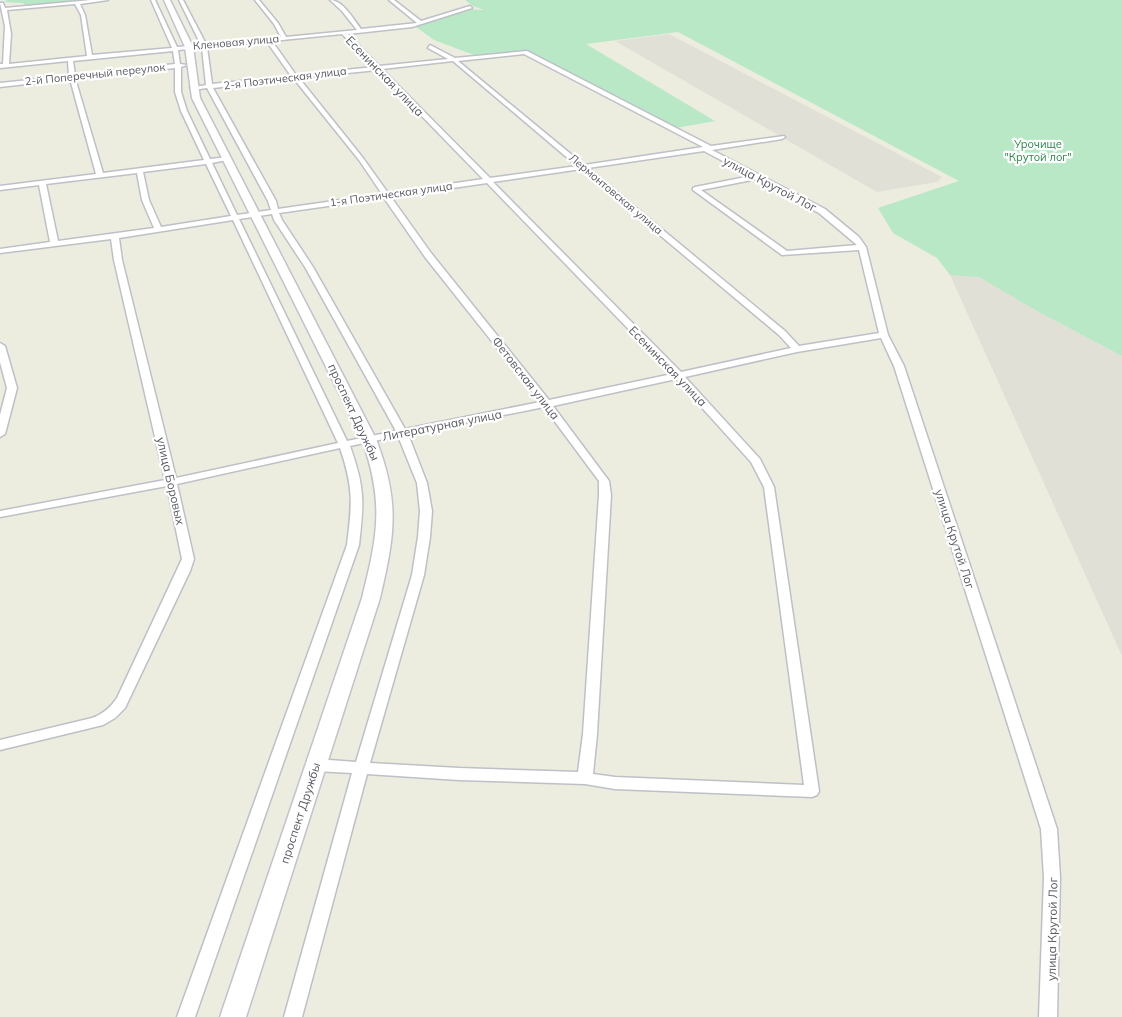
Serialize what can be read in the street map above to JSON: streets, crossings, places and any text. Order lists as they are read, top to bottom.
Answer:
{
  "streets": {
    "main road": ["проспект Дружбы"],
    "street": [
      "Кленовая улица",
      "2-й Поперечный переулок",
      "Есенинская улица",
      "2-я Поэтическая улица",
      "улица Крутой Лог",
      "1-я Поэтическая улица",
      "Лермонтовская улица",
      "Фетовская улица",
      "Литературная улица",
      "улица Боровых"
    ]
  },
  "crossings": [
    ["Кленовая улица", "Есенинская улица"],
    ["Кленовая улица", "Фетовская улица"],
    ["Кленовая улица", "проспект Дружбы"],
    ["2-й Поперечный переулок", "проспект Дружбы"],
    ["Есенинская улица", "2-я Поэтическая улица"],
    ["Есенинская улица", "1-я Поэтическая улица"],
    ["Есенинская улица", "Фетовская улица"],
    ["Есенинская улица", "Литературная улица"],
    ["2-я Поэтическая улица", "улица Крутой Лог"],
    ["2-я Поэтическая улица", "Лермонтовская улица"],
    ["2-я Поэтическая улица", "Фетовская улица"],
    ["2-я Поэтическая улица", "проспект Дружбы"],
    ["улица Крутой Лог", "1-я Поэтическая улица"],
    ["улица Крутой Лог", "Литературная улица"],
    ["1-я Поэтическая улица", "Лермонтовская улица"],
    ["1-я Поэтическая улица", "Фетовская улица"],
    ["1-я Поэтическая улица", "проспект Дружбы"],
    ["1-я Поэтическая улица", "улица Боровых"],
    ["Лермонтовская улица", "Литературная улица"],
    ["Фетовская улица", "Литературная улица"],
    ["проспект Дружбы", "Литературная улица"],
    ["Литературная улица", "улица Боровых"]
  ],
  "parks": ["Урочище \"Крутой лог\""]
}
